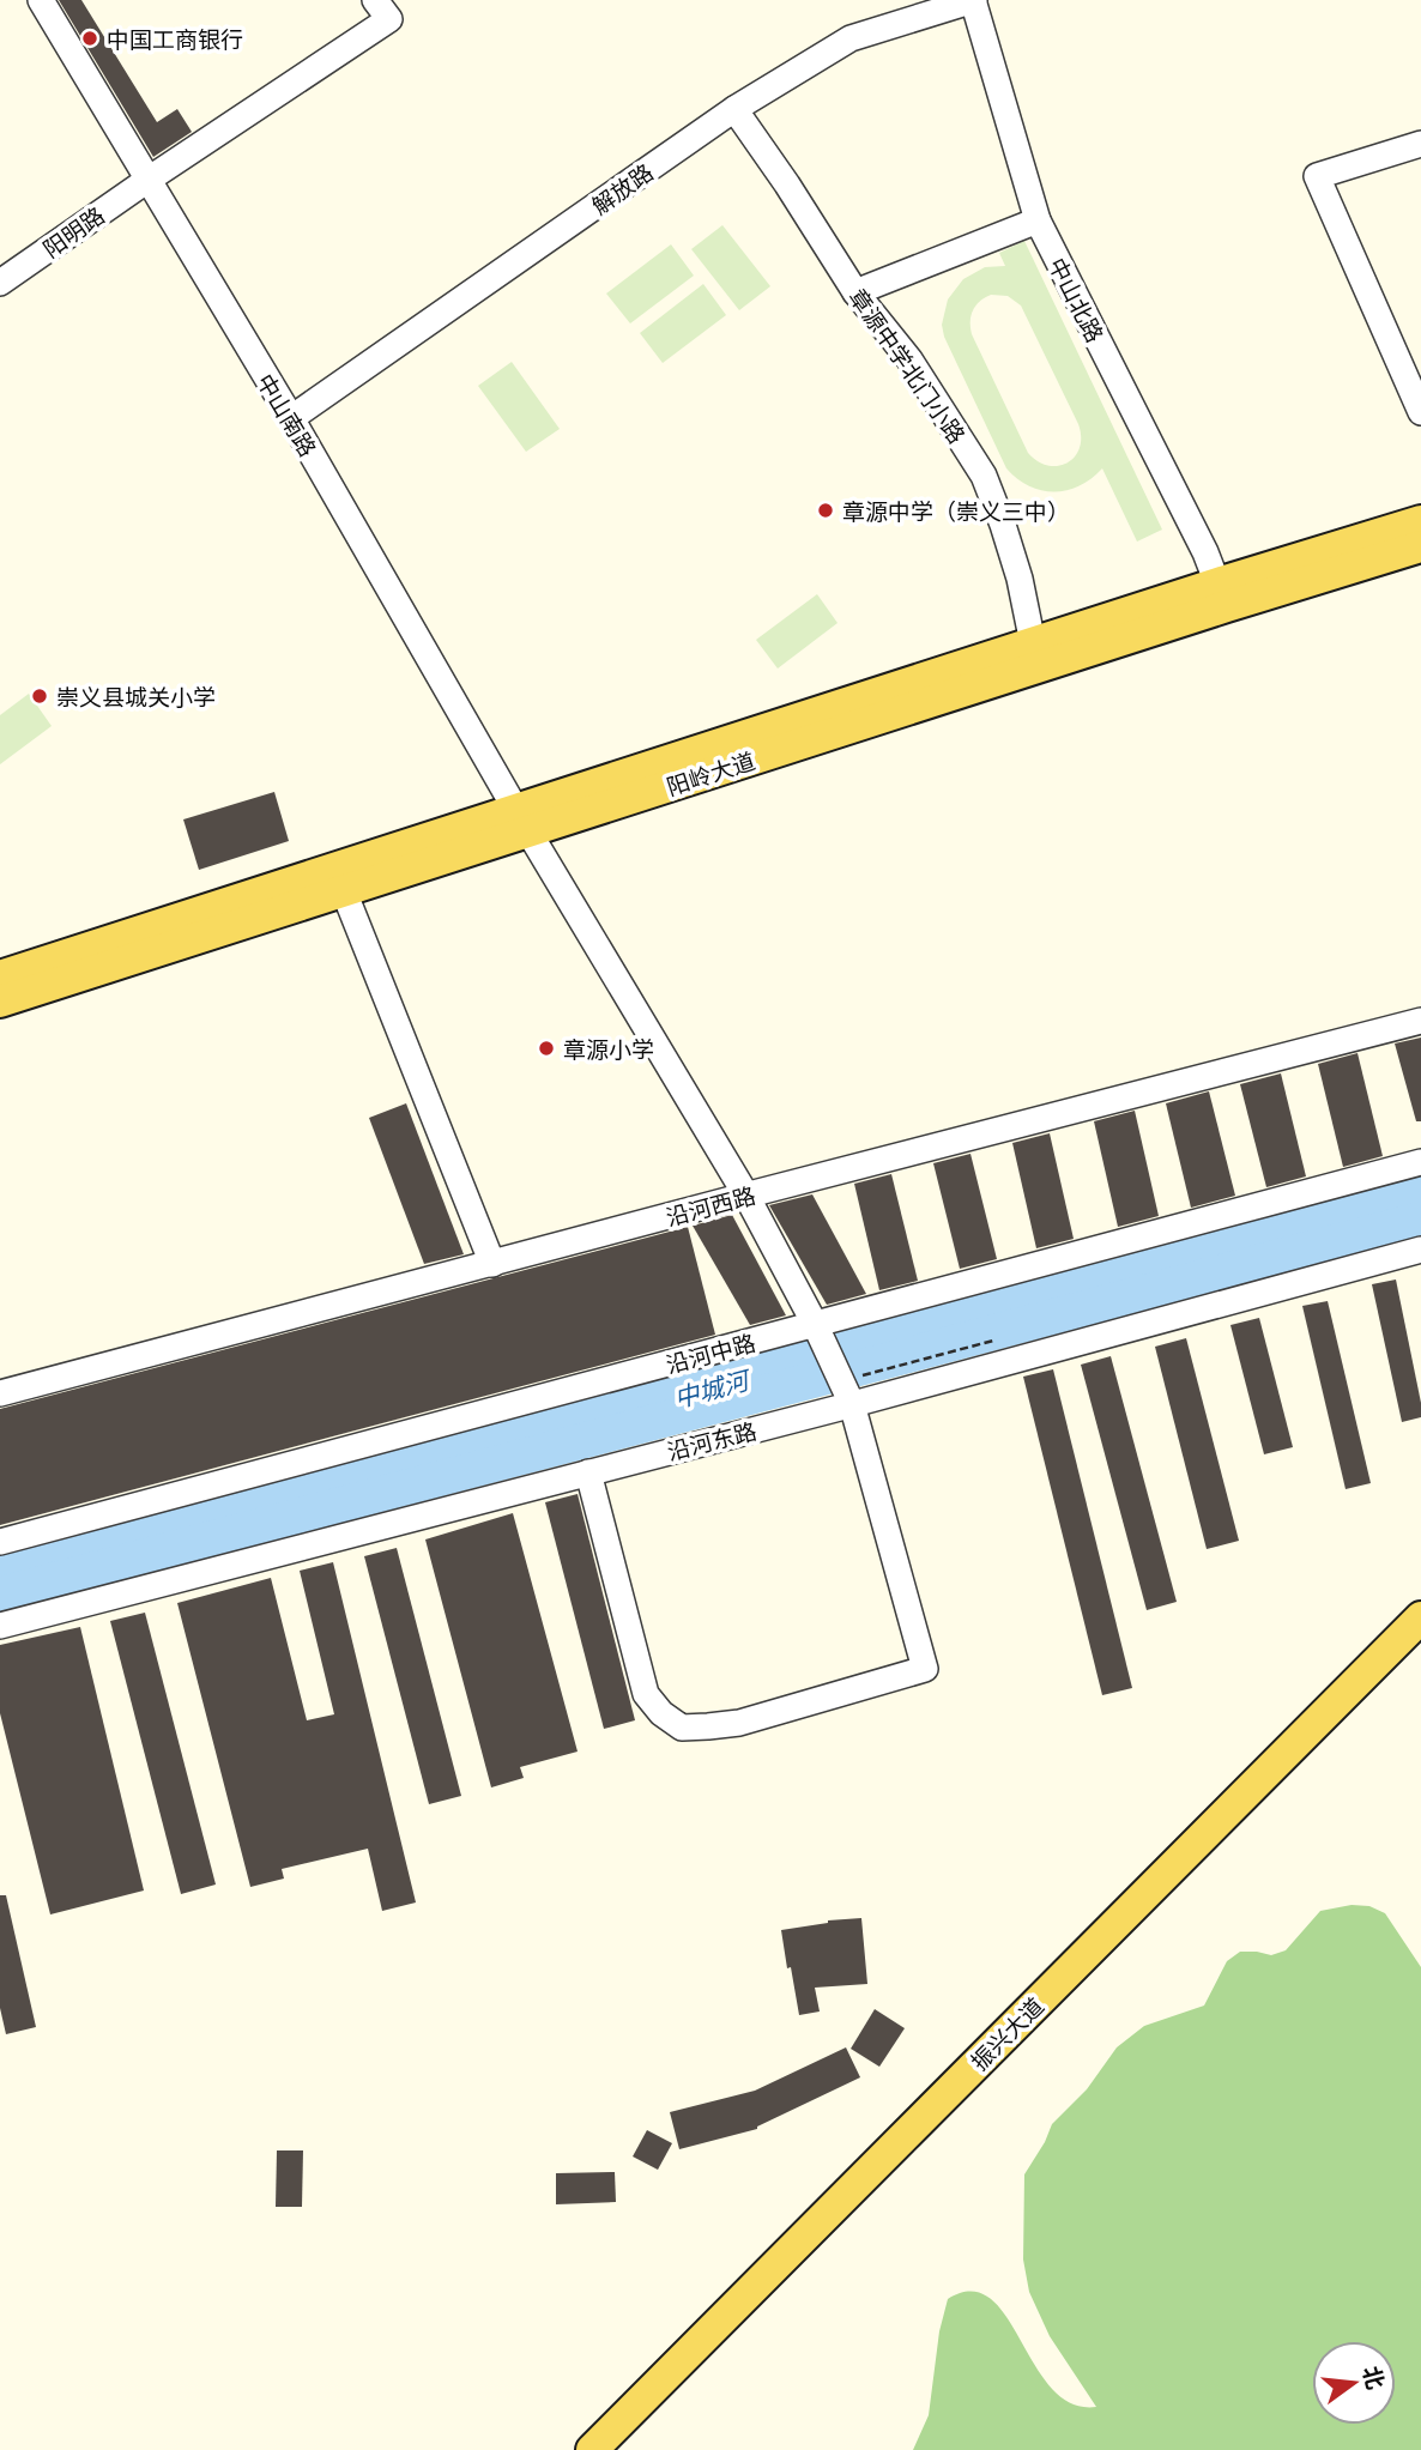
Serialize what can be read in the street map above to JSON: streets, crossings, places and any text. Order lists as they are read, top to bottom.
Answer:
{
  "streets": {
    "main road": ["阳岭大道", "振兴大道"],
    "street": [
      "解放路",
      "阳明路",
      "中山北路",
      "章源中学北门小路",
      "中山南路",
      "沿河西路",
      "沿河中路",
      "沿河东路"
    ]
  },
  "crossings": [
    ["解放路", "中山北路"],
    ["解放路", "章源中学北门小路"],
    ["解放路", "中山南路"],
    ["阳明路", "中山南路"],
    ["中山北路", "阳岭大道"],
    ["章源中学北门小路", "阳岭大道"],
    ["中山南路", "阳岭大道"],
    ["中山南路", "沿河西路"],
    ["中山南路", "沿河中路"],
    ["中山南路", "沿河东路"]
  ],
  "water": ["中城河"],
  "places": [
    "中国工商银行",
    "章源中学（崇义三中）",
    "崇义县城关小学",
    "章源小学"
  ],
  "north": "right"
}
